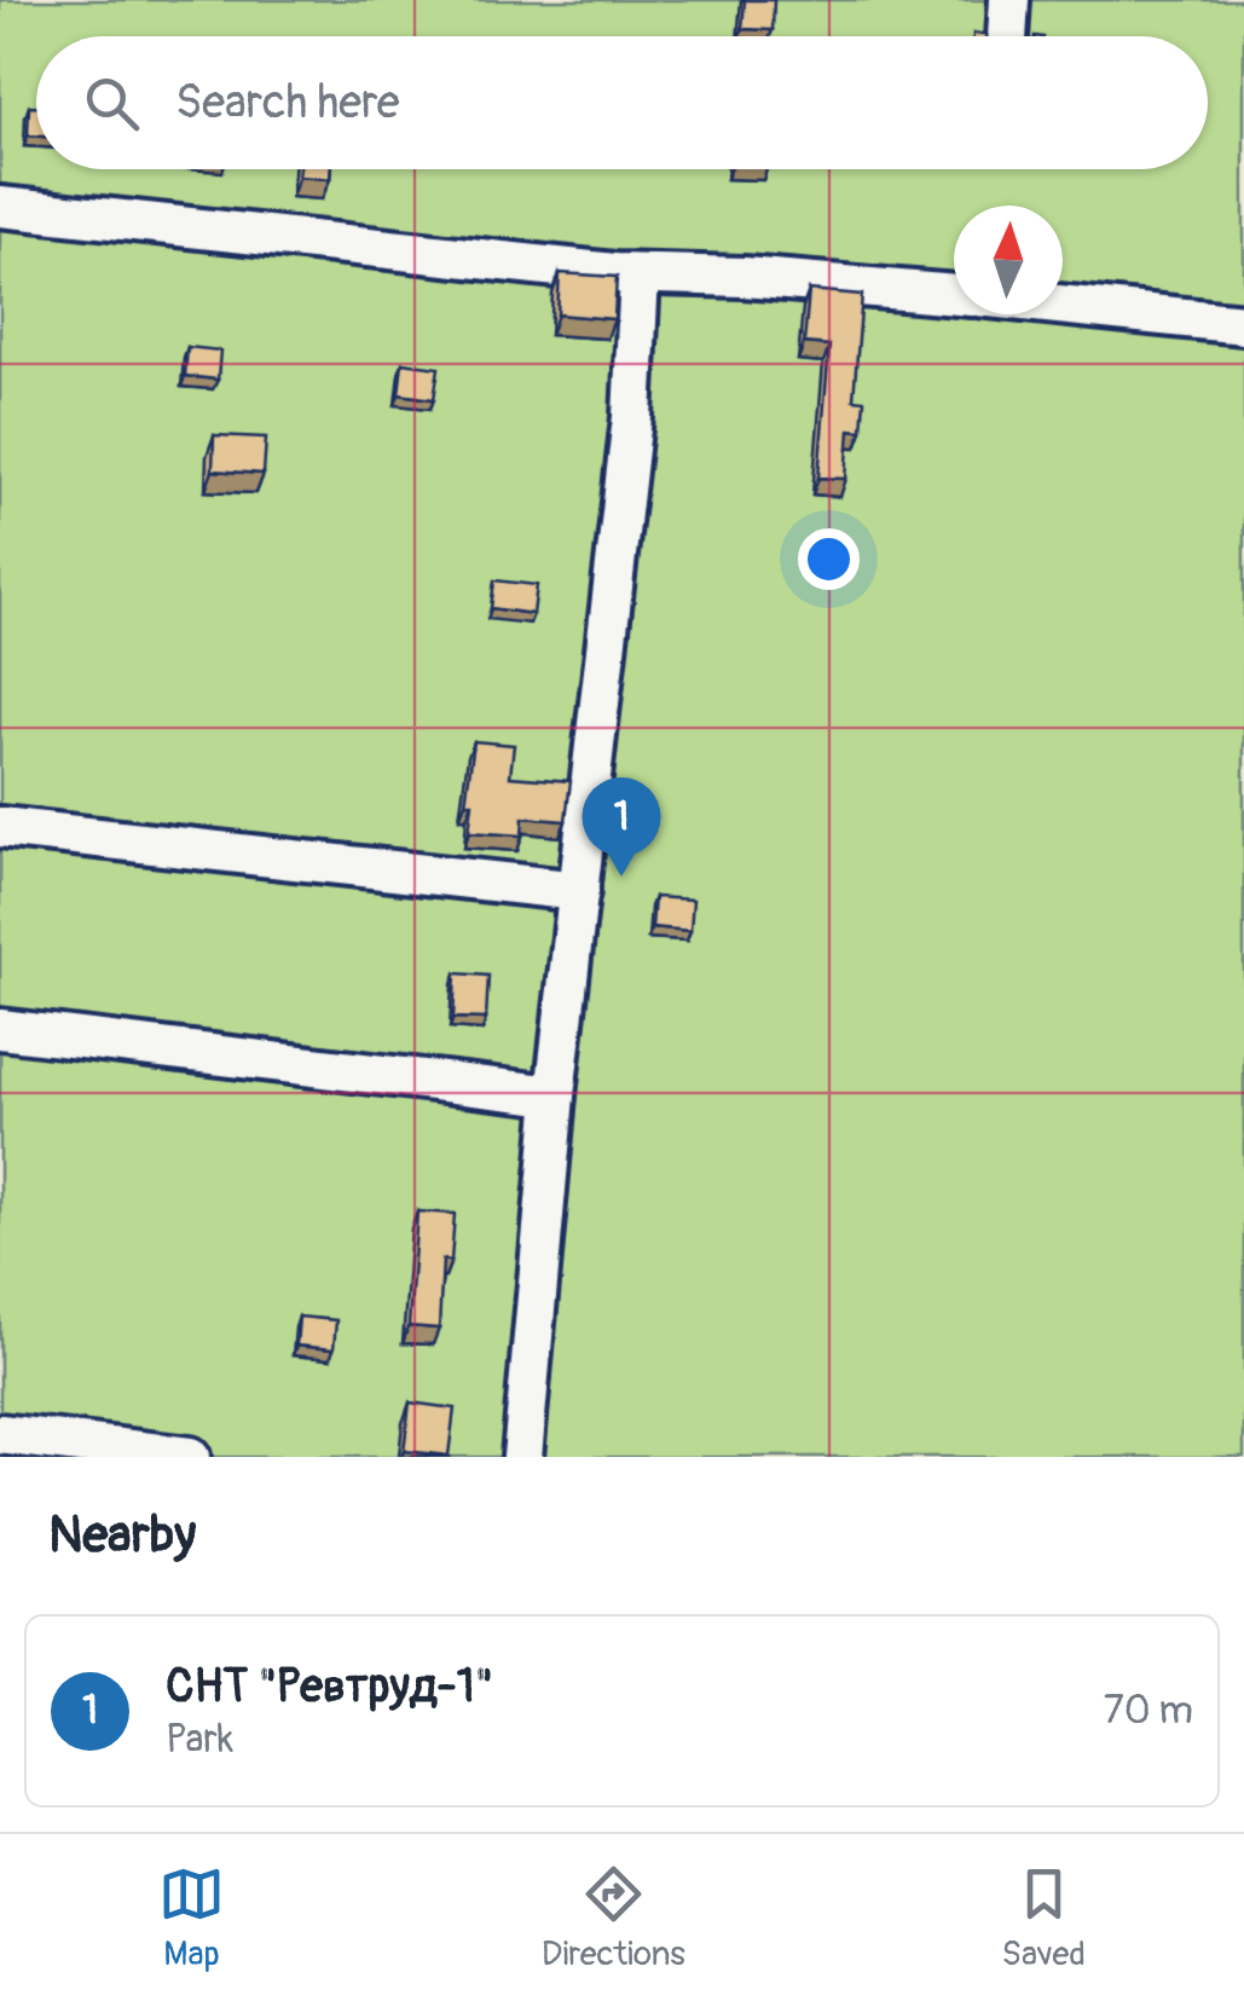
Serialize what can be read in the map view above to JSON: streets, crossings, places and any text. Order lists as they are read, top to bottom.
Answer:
{
  "north": "top",
  "page": {
    "search": "Search here",
    "pins": "1",
    "heading": "Nearby",
    "list": [
      {
        "mark": "1",
        "name": "СНТ \"Ревтруд-1\"",
        "note": "Park",
        "value": "70 m"
      }
    ],
    "nav": ["Map", "Directions", "Saved"]
  }
}
